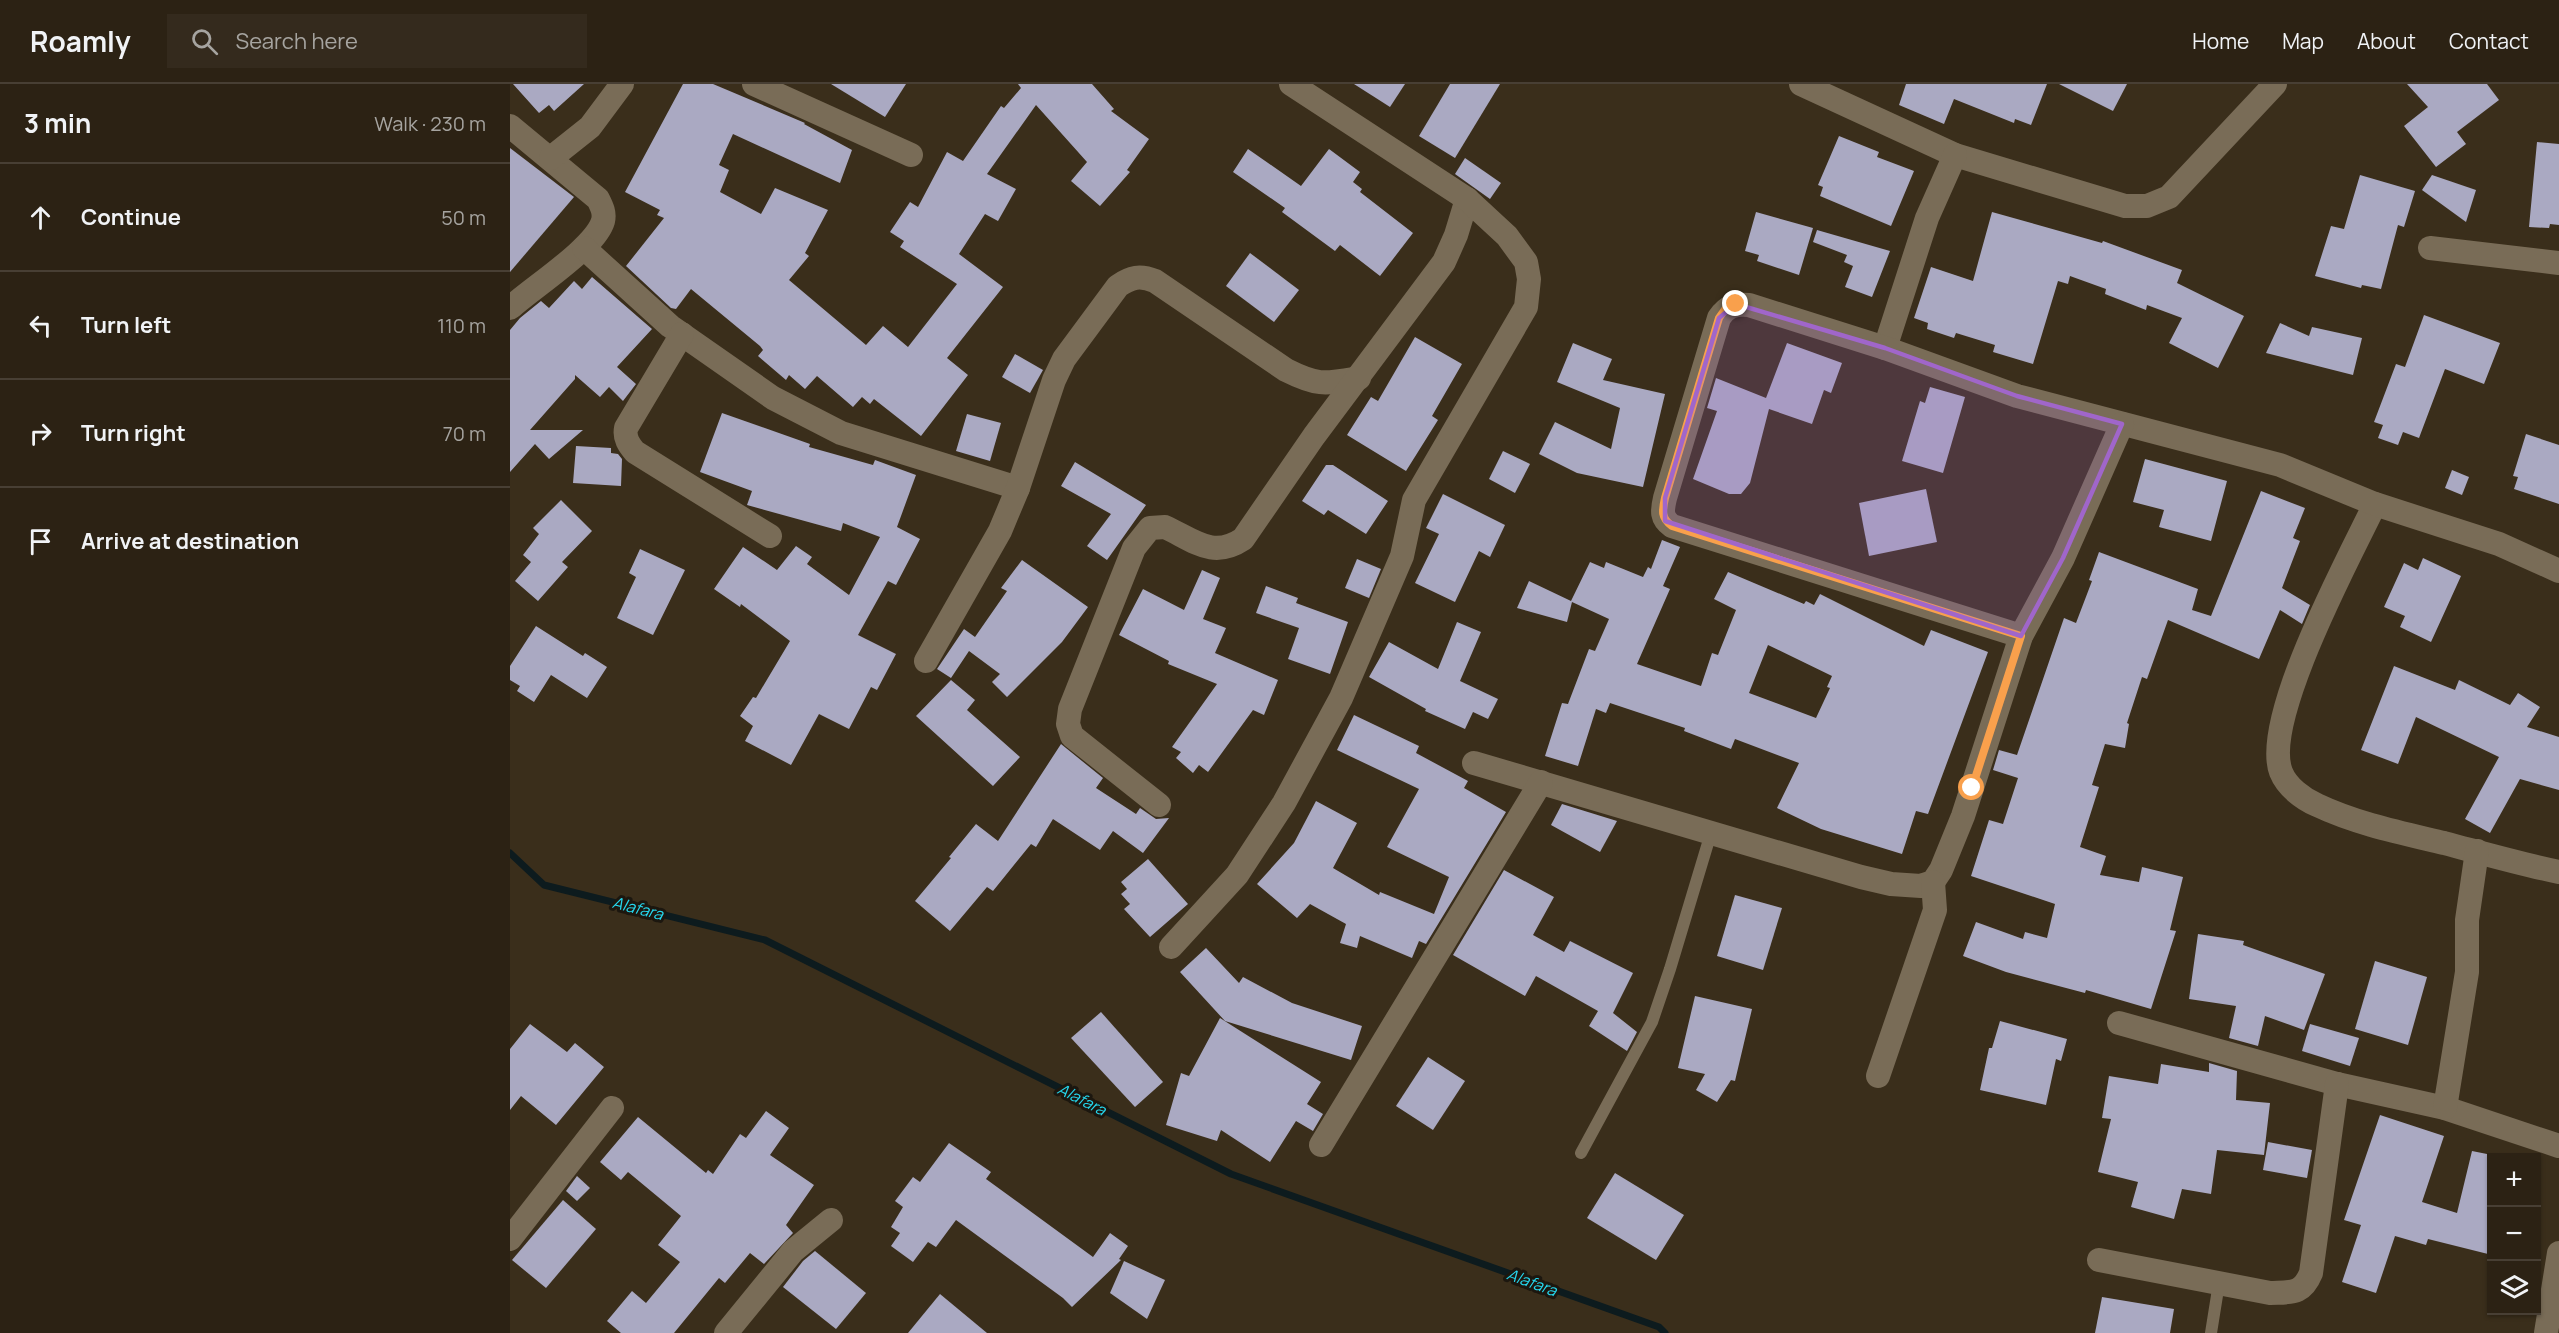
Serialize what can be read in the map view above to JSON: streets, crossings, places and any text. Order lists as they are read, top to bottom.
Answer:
{
  "water": ["Alafara"],
  "page": {
    "header": "Roamly",
    "search": "Search here",
    "nav": [
      "Home",
      "Map",
      "About",
      "Contact"
    ],
    "heading": ["3 min", "Walk · 230 m"],
    "list": [
      ["Continue", "50 m"],
      ["Turn left", "110 m"],
      ["Turn right", "70 m"],
      "Arrive at destination"
    ],
    "map_buttons": ["+", "−"]
  }
}
